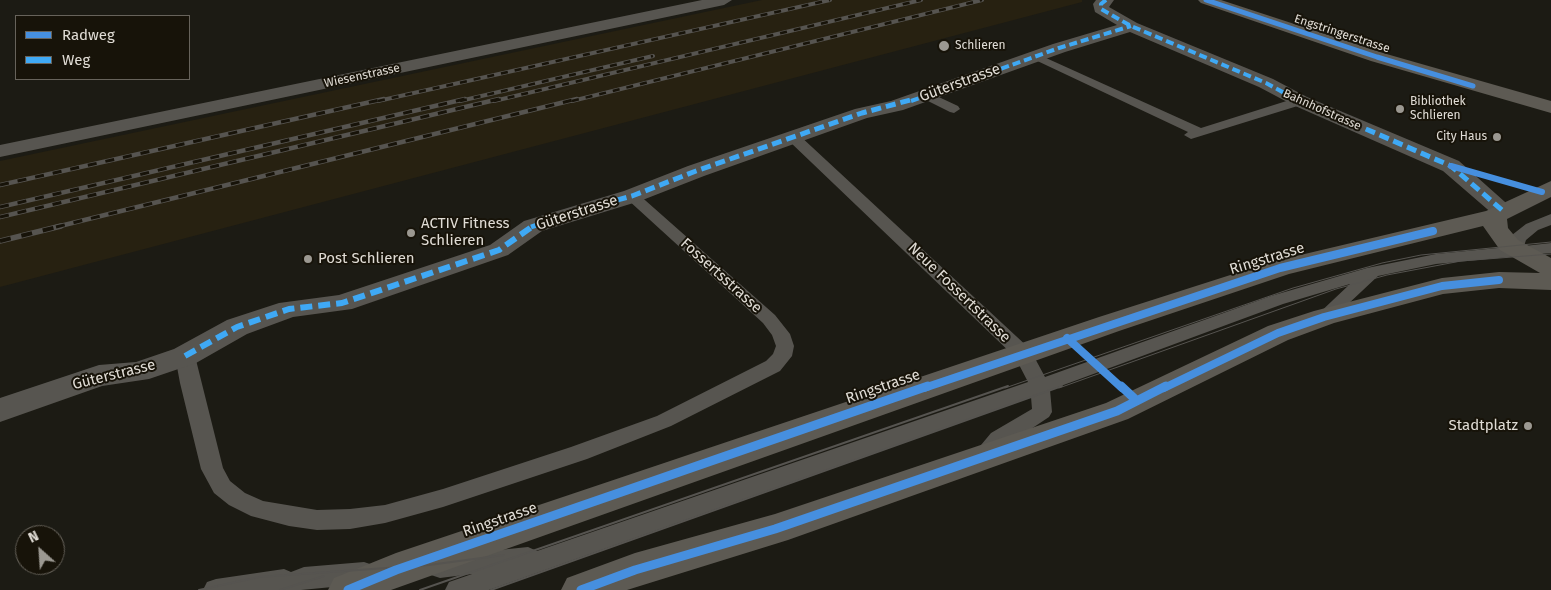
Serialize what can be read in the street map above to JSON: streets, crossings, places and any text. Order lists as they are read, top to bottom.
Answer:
{
  "streets": {
    "main road": ["Engstringerstrasse", "Ringstrasse"],
    "street": ["Wiesenstrasse", "Güterstrasse", "Bahnhofstrasse"],
    "lane": ["Fossertsstrasse", "Neue Fossertstrasse"]
  },
  "crossings": [
    ["Güterstrasse", "Bahnhofstrasse"],
    ["Güterstrasse", "Fossertsstrasse"],
    ["Güterstrasse", "Neue Fossertstrasse"],
    ["Bahnhofstrasse", "Ringstrasse"],
    ["Ringstrasse", "Neue Fossertstrasse"]
  ],
  "places": [
    "Schlieren",
    "Bibliothek Schlieren",
    "City Haus",
    "ACTIV Fitness Schlieren",
    "Post Schlieren",
    "Stadtplatz"
  ],
  "legend": ["Radweg", "Weg"],
  "north": "top left"
}
